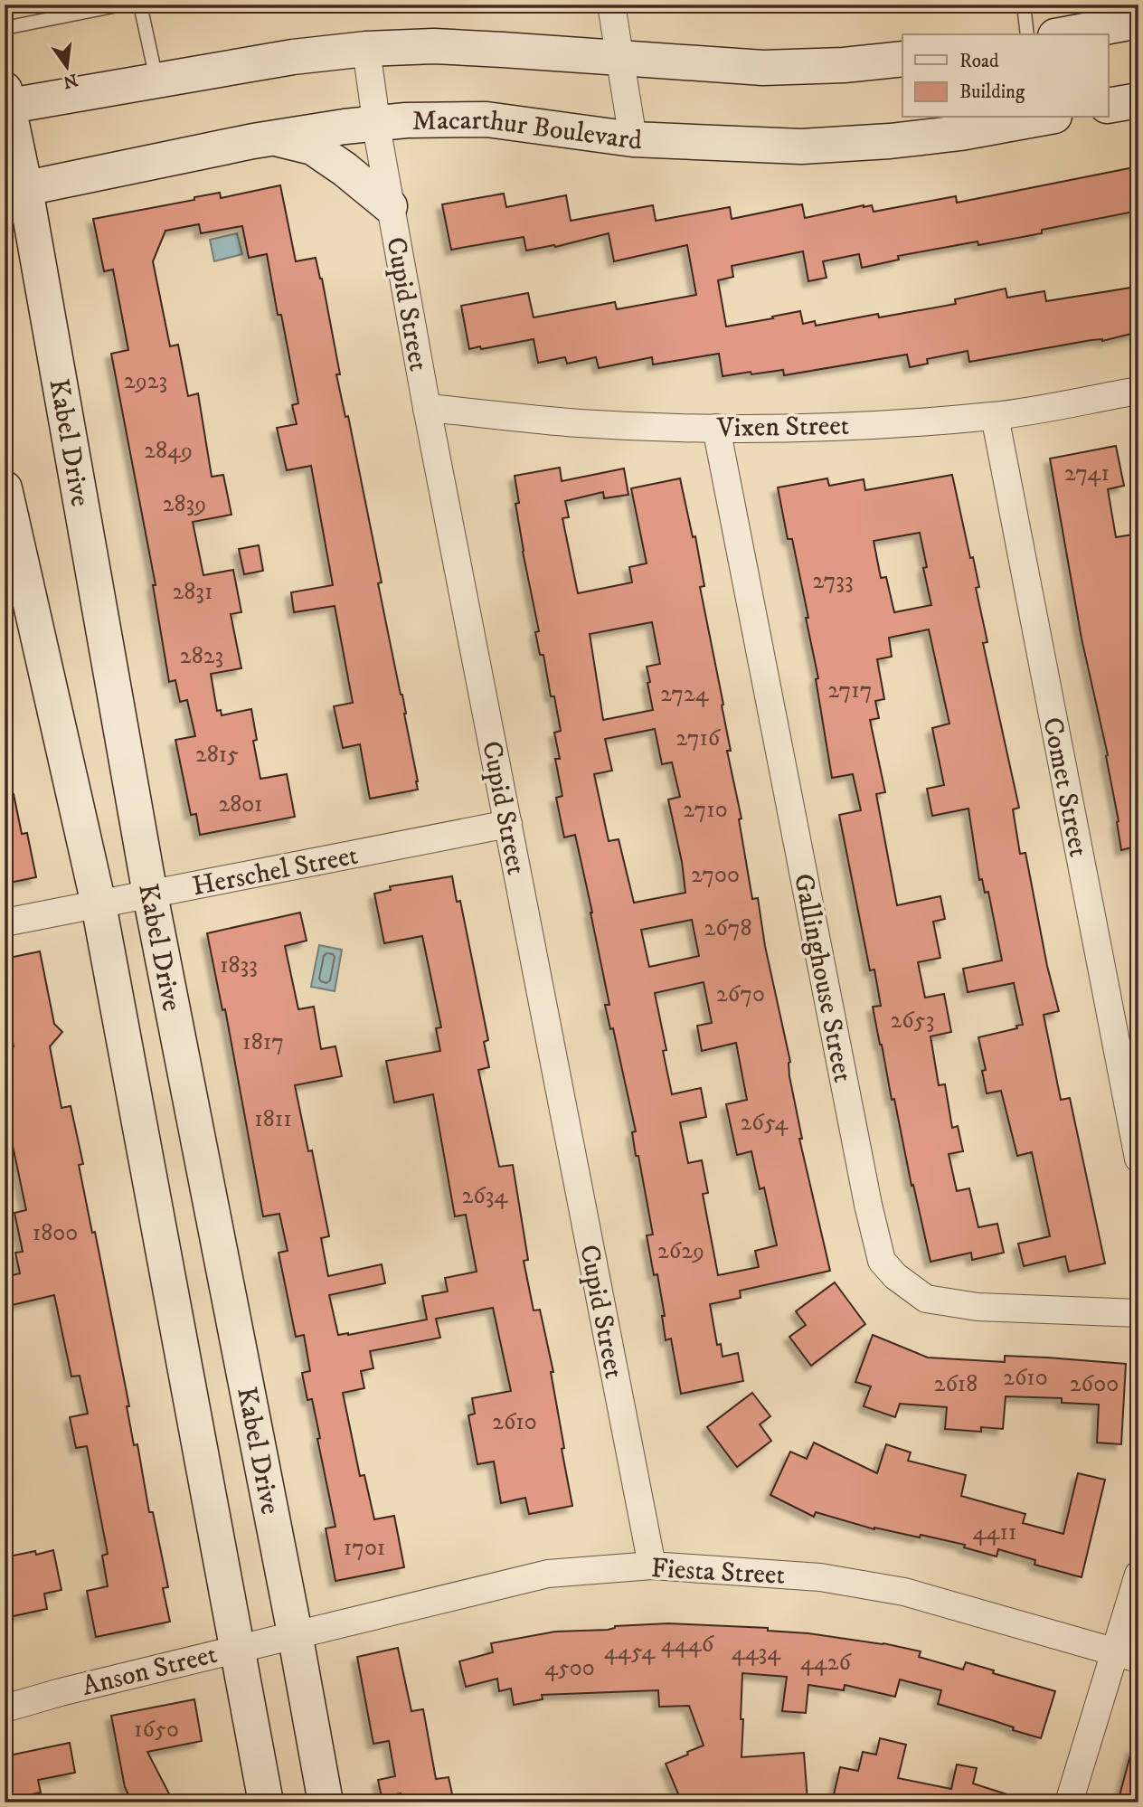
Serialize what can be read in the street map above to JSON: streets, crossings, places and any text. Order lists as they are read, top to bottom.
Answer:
{
  "streets": {
    "street": [
      "Macarthur Boulevard",
      "Cupid Street",
      "Vixen Street",
      "Kabel Drive",
      "Comet Street",
      "Herschel Street",
      "Gallinghouse Street",
      "Fiesta Street",
      "Anson Street"
    ]
  },
  "crossings": [
    ["Macarthur Boulevard", "Cupid Street"],
    ["Macarthur Boulevard", "Kabel Drive"],
    ["Cupid Street", "Vixen Street"],
    ["Cupid Street", "Herschel Street"],
    ["Cupid Street", "Fiesta Street"],
    ["Vixen Street", "Comet Street"],
    ["Vixen Street", "Gallinghouse Street"],
    ["Kabel Drive", "Herschel Street"],
    ["Kabel Drive", "Fiesta Street"],
    ["Kabel Drive", "Anson Street"],
    ["Fiesta Street", "Anson Street"]
  ],
  "house_numbers": [
    "2923",
    "2849",
    "2741",
    "2839",
    "2733",
    "2831",
    "2823",
    "2717",
    "2724",
    "2716",
    "2815",
    "2801",
    "2710",
    "2700",
    "2678",
    "1833",
    "2670",
    "2653",
    "1817",
    "1811",
    "2654",
    "2634",
    "1800",
    "2629",
    "2610",
    "2618",
    "2600",
    "2610",
    "4411",
    "1701",
    "4446",
    "4454",
    "4434",
    "4426",
    "4500",
    "1650"
  ],
  "legend": ["Road", "Building"],
  "north": "bottom"
}
